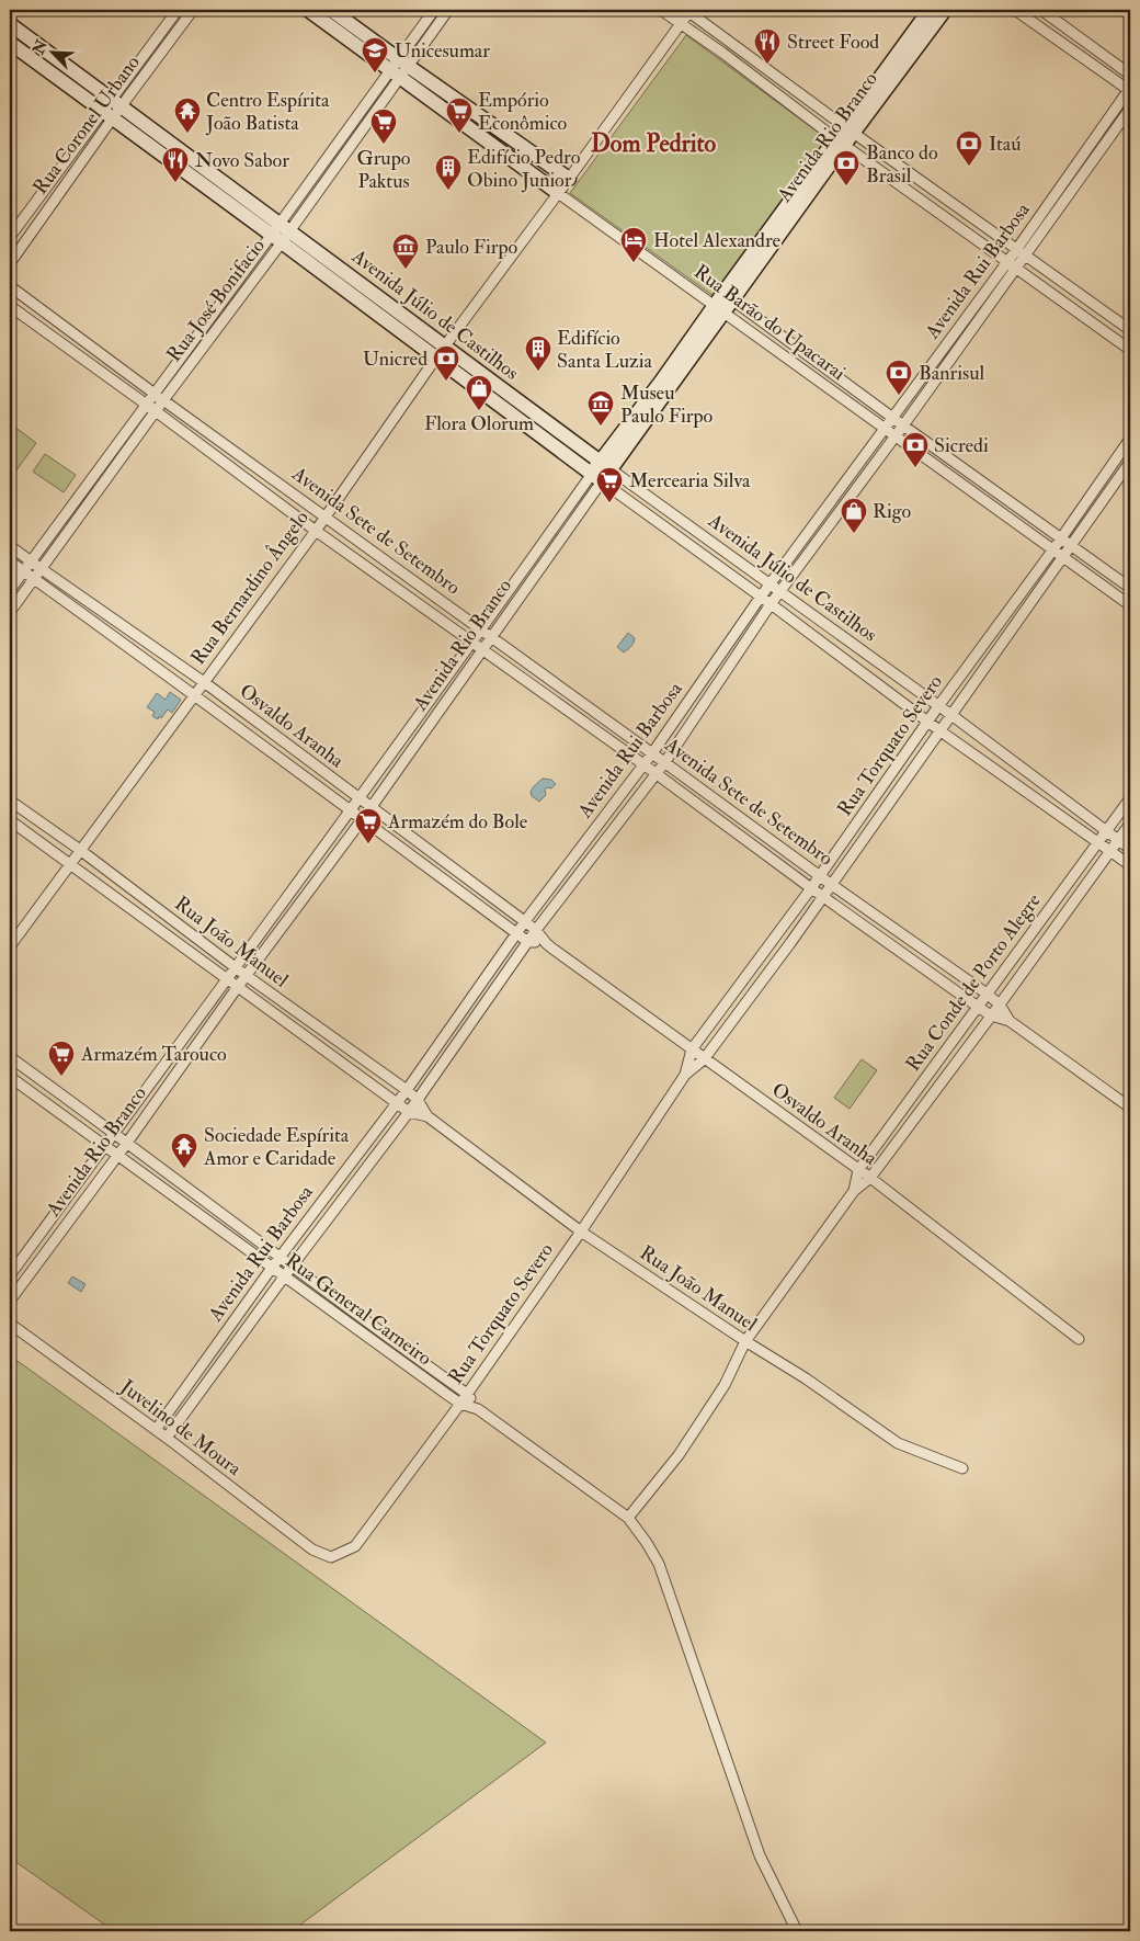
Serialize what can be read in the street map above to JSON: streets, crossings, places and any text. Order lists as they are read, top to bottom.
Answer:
{
  "streets": {
    "street": [
      "Rua Coronel Urbano",
      "Avenida Rio Branco",
      "Avenida Rui Barbosa",
      "Rua José Bonifacio",
      "Avenida Júlio de Castilhos",
      "Rua Barão do Upacarai",
      "Avenida Sete de Setembro",
      "Rua Bernardino Ângelo",
      "Osvaldo Aranha",
      "Rua Torquato Severo",
      "Rua João Manuel",
      "Rua Conde de Porto Alegre",
      "Rua General Carneiro",
      "Juvelino de Moura"
    ]
  },
  "crossings": [
    ["Rua Coronel Urbano", "Avenida Júlio de Castilhos"],
    ["Avenida Rio Branco", "Avenida Júlio de Castilhos"],
    ["Avenida Rio Branco", "Rua Barão do Upacarai"],
    ["Avenida Rio Branco", "Avenida Sete de Setembro"],
    ["Avenida Rio Branco", "Osvaldo Aranha"],
    ["Avenida Rio Branco", "Rua João Manuel"],
    ["Avenida Rio Branco", "Rua General Carneiro"],
    ["Avenida Rui Barbosa", "Avenida Júlio de Castilhos"],
    ["Avenida Rui Barbosa", "Rua Barão do Upacarai"],
    ["Avenida Rui Barbosa", "Avenida Sete de Setembro"],
    ["Avenida Rui Barbosa", "Osvaldo Aranha"],
    ["Avenida Rui Barbosa", "Rua João Manuel"],
    ["Avenida Rui Barbosa", "Rua General Carneiro"],
    ["Avenida Rui Barbosa", "Juvelino de Moura"],
    ["Rua José Bonifacio", "Avenida Júlio de Castilhos"],
    ["Rua José Bonifacio", "Rua Barão do Upacarai"],
    ["Rua José Bonifacio", "Avenida Sete de Setembro"],
    ["Rua José Bonifacio", "Osvaldo Aranha"],
    ["Avenida Júlio de Castilhos", "Rua Bernardino Ângelo"],
    ["Avenida Júlio de Castilhos", "Rua Torquato Severo"],
    ["Avenida Júlio de Castilhos", "Rua Conde de Porto Alegre"],
    ["Rua Barão do Upacarai", "Rua Bernardino Ângelo"],
    ["Rua Barão do Upacarai", "Rua Torquato Severo"],
    ["Avenida Sete de Setembro", "Rua Bernardino Ângelo"],
    ["Avenida Sete de Setembro", "Rua Torquato Severo"],
    ["Avenida Sete de Setembro", "Rua Conde de Porto Alegre"],
    ["Rua Bernardino Ângelo", "Osvaldo Aranha"],
    ["Rua Bernardino Ângelo", "Rua João Manuel"],
    ["Osvaldo Aranha", "Rua Torquato Severo"],
    ["Osvaldo Aranha", "Rua Conde de Porto Alegre"],
    ["Rua Torquato Severo", "Rua João Manuel"],
    ["Rua Torquato Severo", "Rua General Carneiro"],
    ["Rua Torquato Severo", "Juvelino de Moura"],
    ["Rua João Manuel", "Rua Conde de Porto Alegre"],
    ["Rua Conde de Porto Alegre", "Rua General Carneiro"]
  ],
  "districts": ["Dom Pedrito"],
  "places": {
    "restaurant": ["Street Food", "Novo Sabor"],
    "school or university": ["Unicesumar"],
    "temple": ["Centro Espírita João Batista", "Sociedade Espírita Amor e Caridade"],
    "supermarket": [
      "Empório Econômico",
      "Grupo Paktus",
      "Mercearia Silva",
      "Armazém do Bole",
      "Armazém Tarouco"
    ],
    "bank": [
      "Itaú",
      "Banco do Brasil",
      "Unicred",
      "Banrisul",
      "Sicredi"
    ],
    "building": ["Edifício Pedro Obino Junior", "Edifício Santa Luzia"],
    "hotel": ["Hotel Alexandre"],
    "museum": ["Paulo Firpo", "Museu Paulo Firpo"],
    "shop": ["Flora Olorum", "Rigo"]
  },
  "north": "top left"
}
